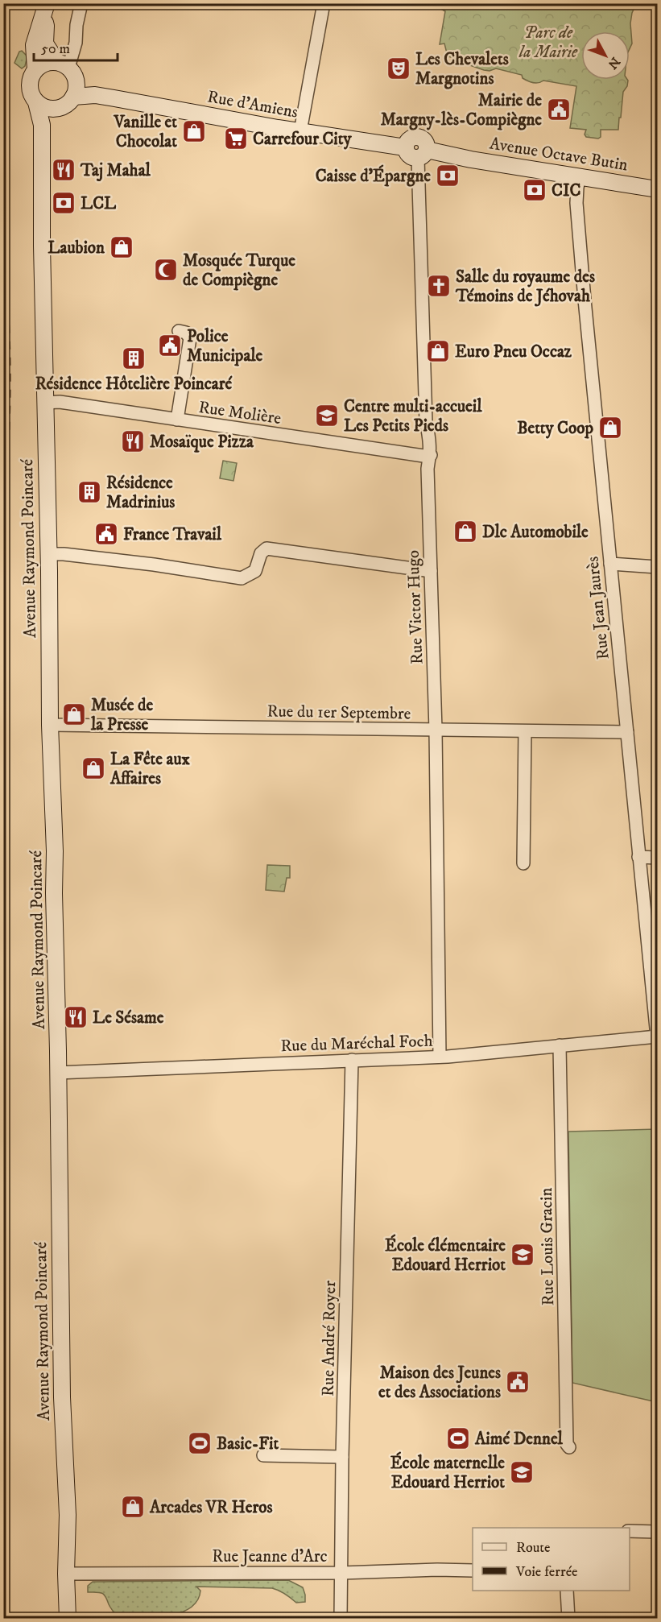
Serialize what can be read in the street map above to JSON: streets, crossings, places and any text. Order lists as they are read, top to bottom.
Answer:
{
  "streets": {
    "main road": ["Rue d'Amiens", "Avenue Octave Butin", "Avenue Raymond Poincaré"],
    "street": [
      "Rue Molière",
      "Rue Victor Hugo",
      "Rue Jean Jaurès",
      "Rue du 1er Septembre",
      "Rue du Maréchal Foch",
      "Rue Louis Gracin",
      "Rue André Royer",
      "Rue Jeanne d'Arc"
    ]
  },
  "crossings": [
    ["Rue d'Amiens", "Avenue Octave Butin"],
    ["Rue d'Amiens", "Avenue Raymond Poincaré"],
    ["Rue d'Amiens", "Rue Victor Hugo"],
    ["Avenue Octave Butin", "Rue Victor Hugo"],
    ["Avenue Octave Butin", "Rue Jean Jaurès"],
    ["Rue Molière", "Avenue Raymond Poincaré"],
    ["Rue Molière", "Rue Victor Hugo"],
    ["Avenue Raymond Poincaré", "Rue du 1er Septembre"],
    ["Avenue Raymond Poincaré", "Rue du Maréchal Foch"],
    ["Avenue Raymond Poincaré", "Rue Jeanne d'Arc"],
    ["Rue Victor Hugo", "Rue du 1er Septembre"],
    ["Rue Victor Hugo", "Rue du Maréchal Foch"],
    ["Rue Jean Jaurès", "Rue du 1er Septembre"],
    ["Rue Jean Jaurès", "Rue du Maréchal Foch"],
    ["Rue du Maréchal Foch", "Rue Louis Gracin"],
    ["Rue du Maréchal Foch", "Rue André Royer"],
    ["Rue André Royer", "Rue Jeanne d'Arc"]
  ],
  "parks": ["Parc de la Mairie"],
  "places": {
    "theatre": ["Les Chevalets Margnotins"],
    "public building": [
      "Mairie de Margny-lès-Compiègne",
      "Police Municipale",
      "France Travail",
      "Maison des Jeunes et des Associations"
    ],
    "shop": [
      "Vanille et Chocolat",
      "Laubion",
      "Euro Pneu Occaz",
      "Betty Coop",
      "Dlc Automobile",
      "Musée de la Presse",
      "La Fête aux Affaires",
      "Arcades VR Heros"
    ],
    "supermarket": ["Carrefour City"],
    "restaurant": ["Taj Mahal", "Mosaïque Pizza", "Le Sésame"],
    "bank": ["Caisse d'Épargne", "CIC", "LCL"],
    "mosque": ["Mosquée Turque de Compiègne"],
    "church": ["Salle du royaume des Témoins de Jéhovah"],
    "building": ["Résidence Hôtelière Poincaré", "Résidence Madrinius"],
    "school or university": ["Centre multi-accueil Les Petits Pieds", "École élémentaire Edouard Herriot", "École maternelle Edouard Herriot"],
    "sports": ["Aimé Dennel", "Basic-Fit"]
  },
  "legend": ["Route", "Voie ferrée"],
  "scale_bar": "50 m",
  "north": "bottom right"
}
